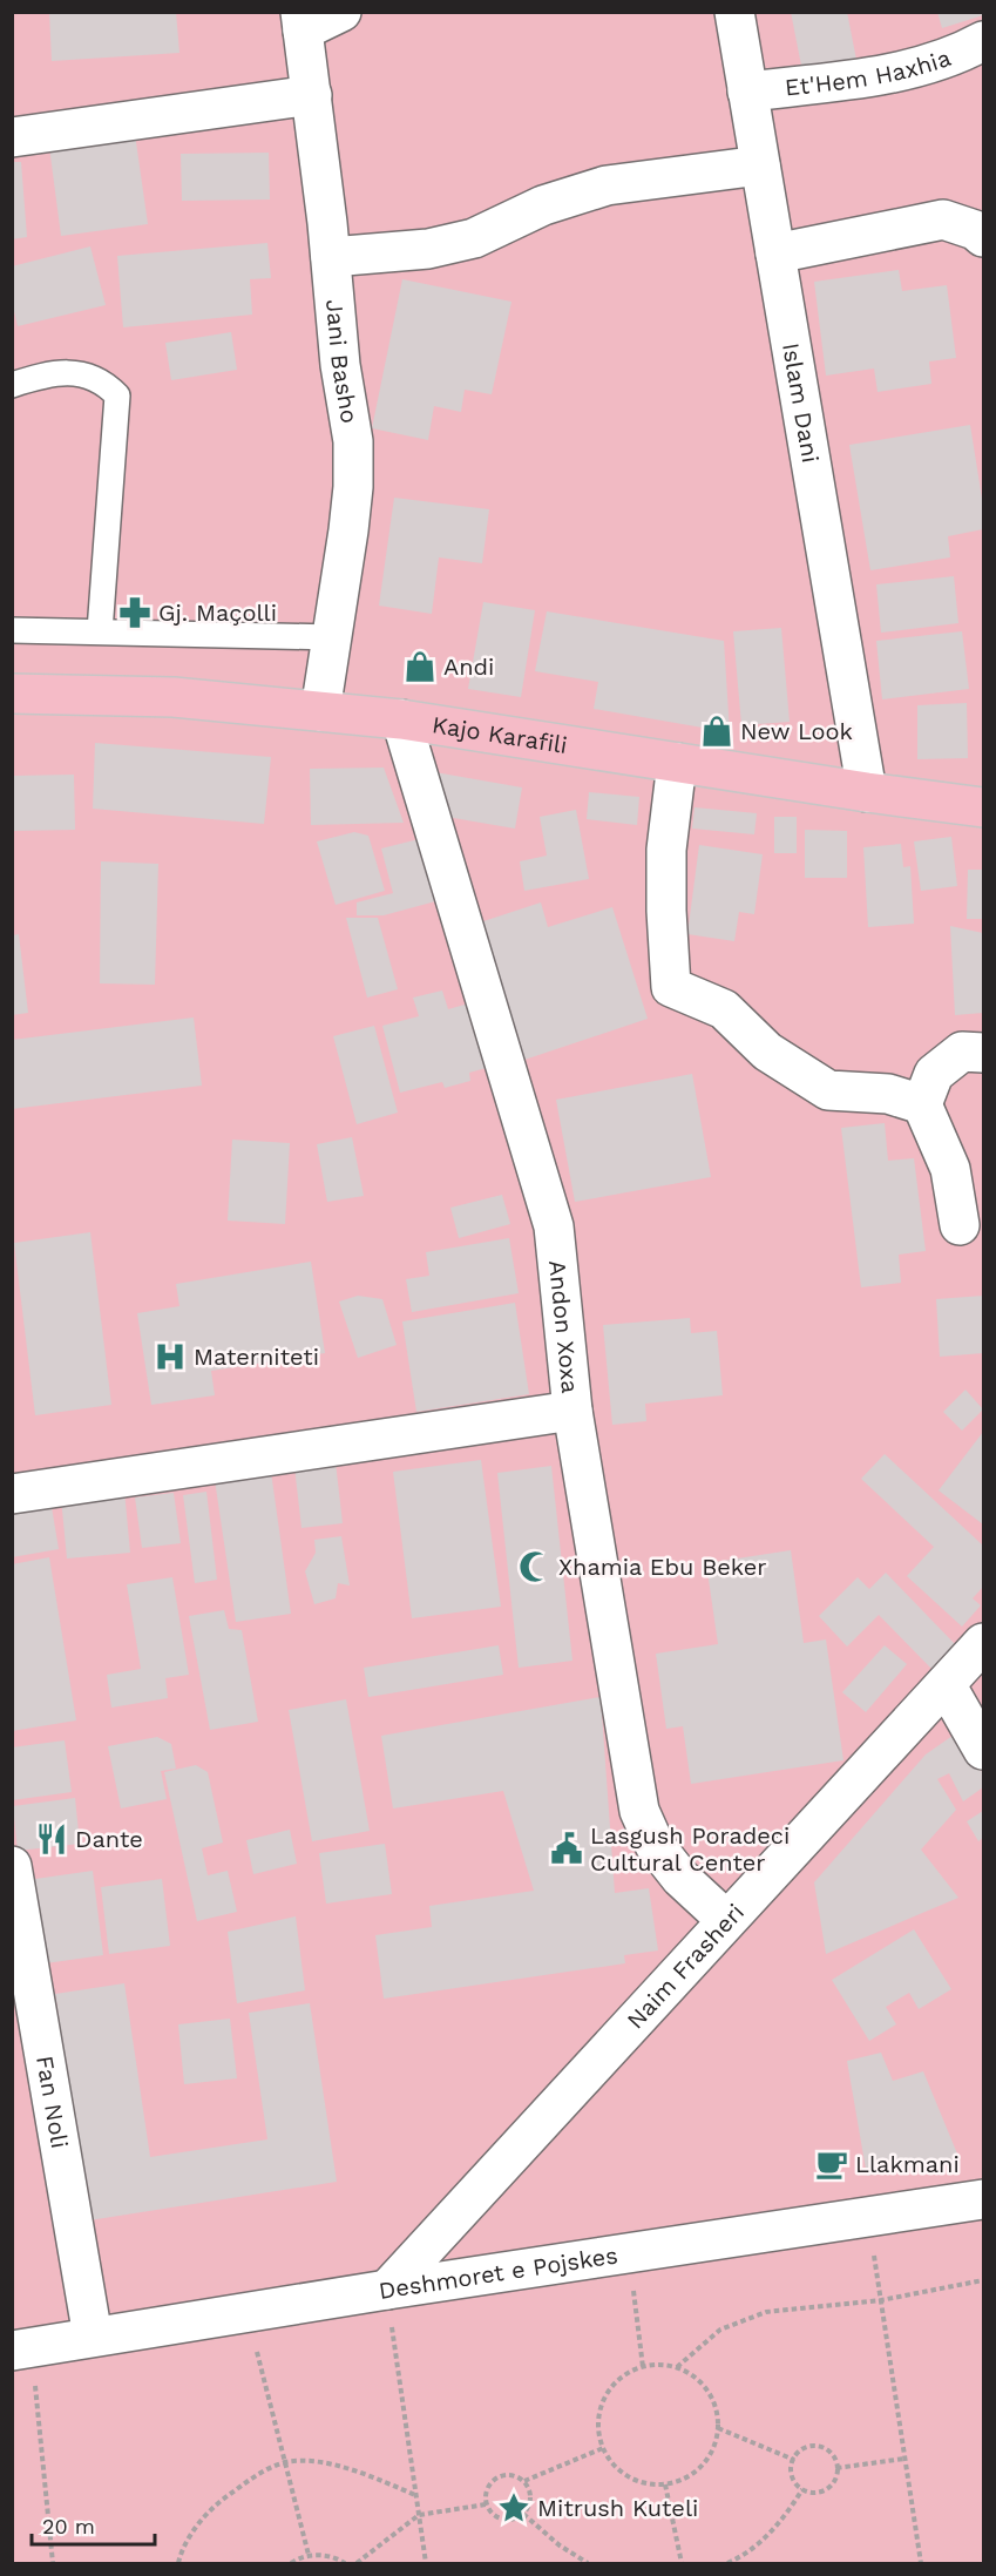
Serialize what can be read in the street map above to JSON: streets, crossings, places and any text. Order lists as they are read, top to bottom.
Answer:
{
  "streets": {
    "main road": ["Kajo Karafili"],
    "street": [
      "Et'Hem Haxhia",
      "Jani Basho",
      "Islam Dani",
      "Andon Xoxa",
      "Naim Frasheri",
      "Fan Noli",
      "Deshmoret e Pojskes"
    ]
  },
  "crossings": [
    ["Et'Hem Haxhia", "Islam Dani"],
    ["Jani Basho", "Kajo Karafili"],
    ["Islam Dani", "Kajo Karafili"],
    ["Kajo Karafili", "Andon Xoxa"],
    ["Andon Xoxa", "Naim Frasheri"],
    ["Naim Frasheri", "Deshmoret e Pojskes"],
    ["Fan Noli", "Deshmoret e Pojskes"]
  ],
  "places": {
    "pharmacy": ["Gj. Maçolli"],
    "shop": ["Andi", "New Look"],
    "hospital": ["Materniteti"],
    "mosque": ["Xhamia Ebu Beker"],
    "restaurant": ["Dante"],
    "public building": ["Lasgush Poradeci Cultural Center"],
    "cafe": ["Llakmani"],
    "place": ["Mitrush Kuteli"]
  },
  "scale_bar": "20 m"
}
